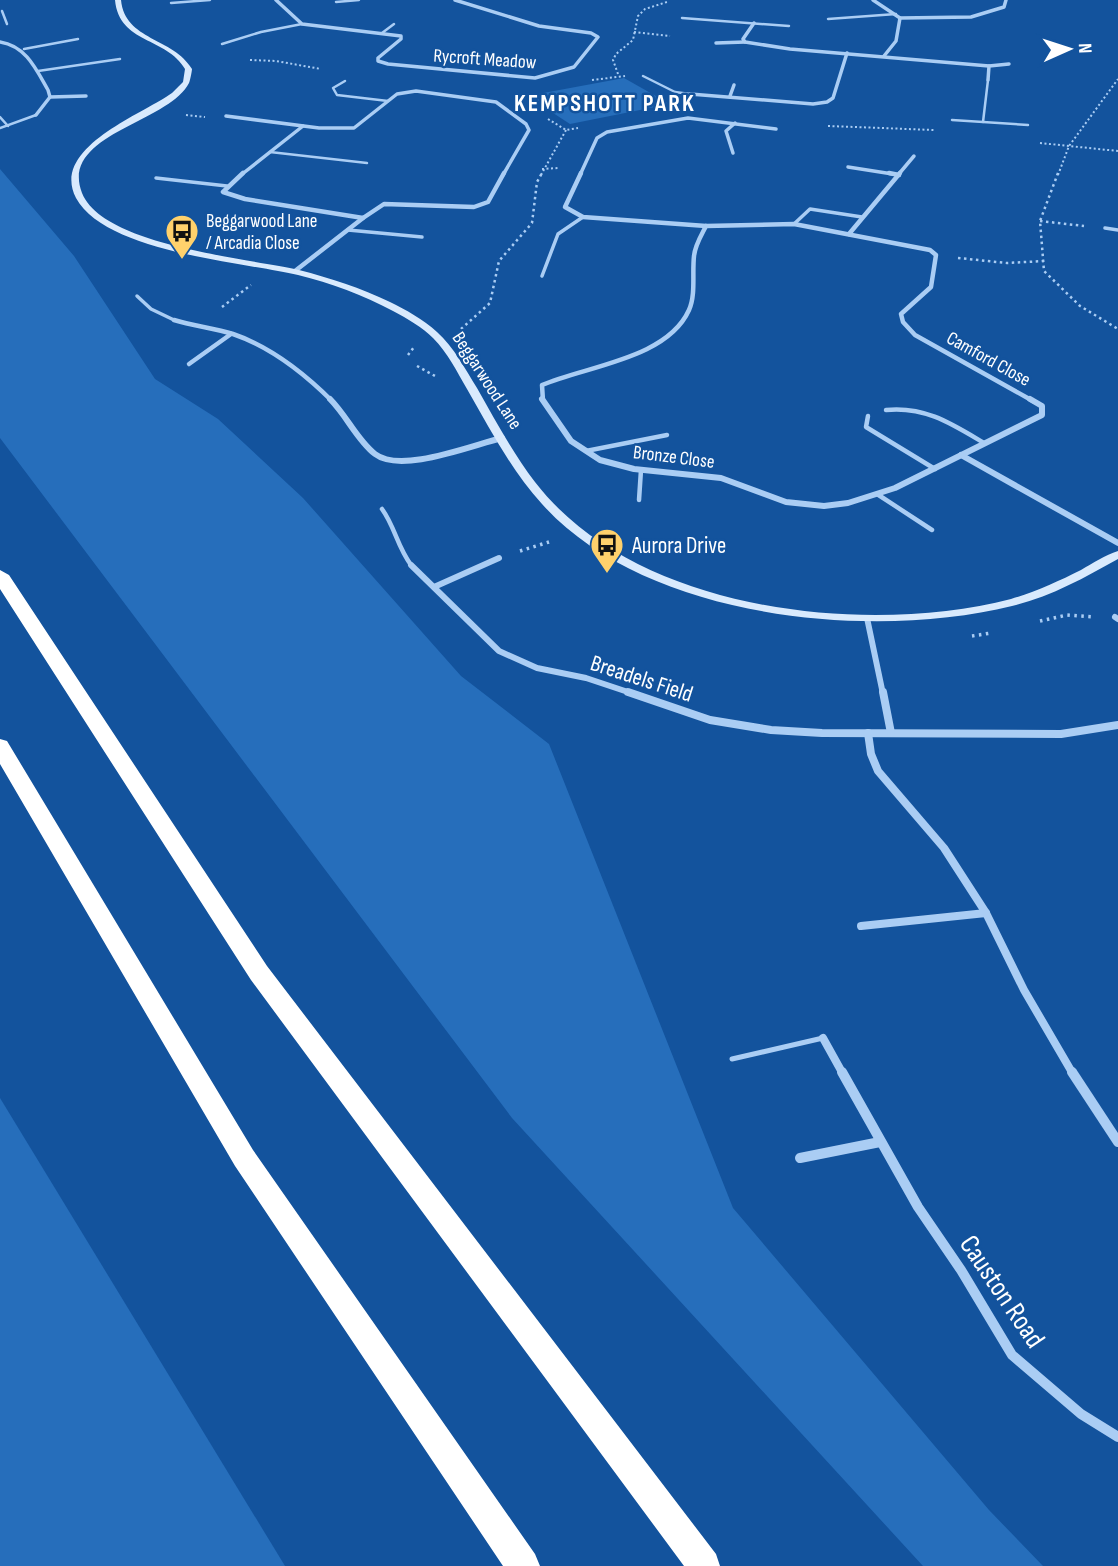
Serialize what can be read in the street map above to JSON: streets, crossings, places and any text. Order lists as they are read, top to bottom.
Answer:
{
  "streets": {
    "street": [
      "Rycroft Meadow",
      "Camford Close",
      "Beggarwood Lane",
      "Bronze Close",
      "Breadels Field",
      "Causton Road"
    ]
  },
  "crossings": [
    ["Camford Close", "Bronze Close"]
  ],
  "districts": ["KEMPSHOTT PARK"],
  "places": {
    "bus stop": ["Beggarwood Lane / Arcadia Close", "Aurora Drive"]
  },
  "north": "right"
}
